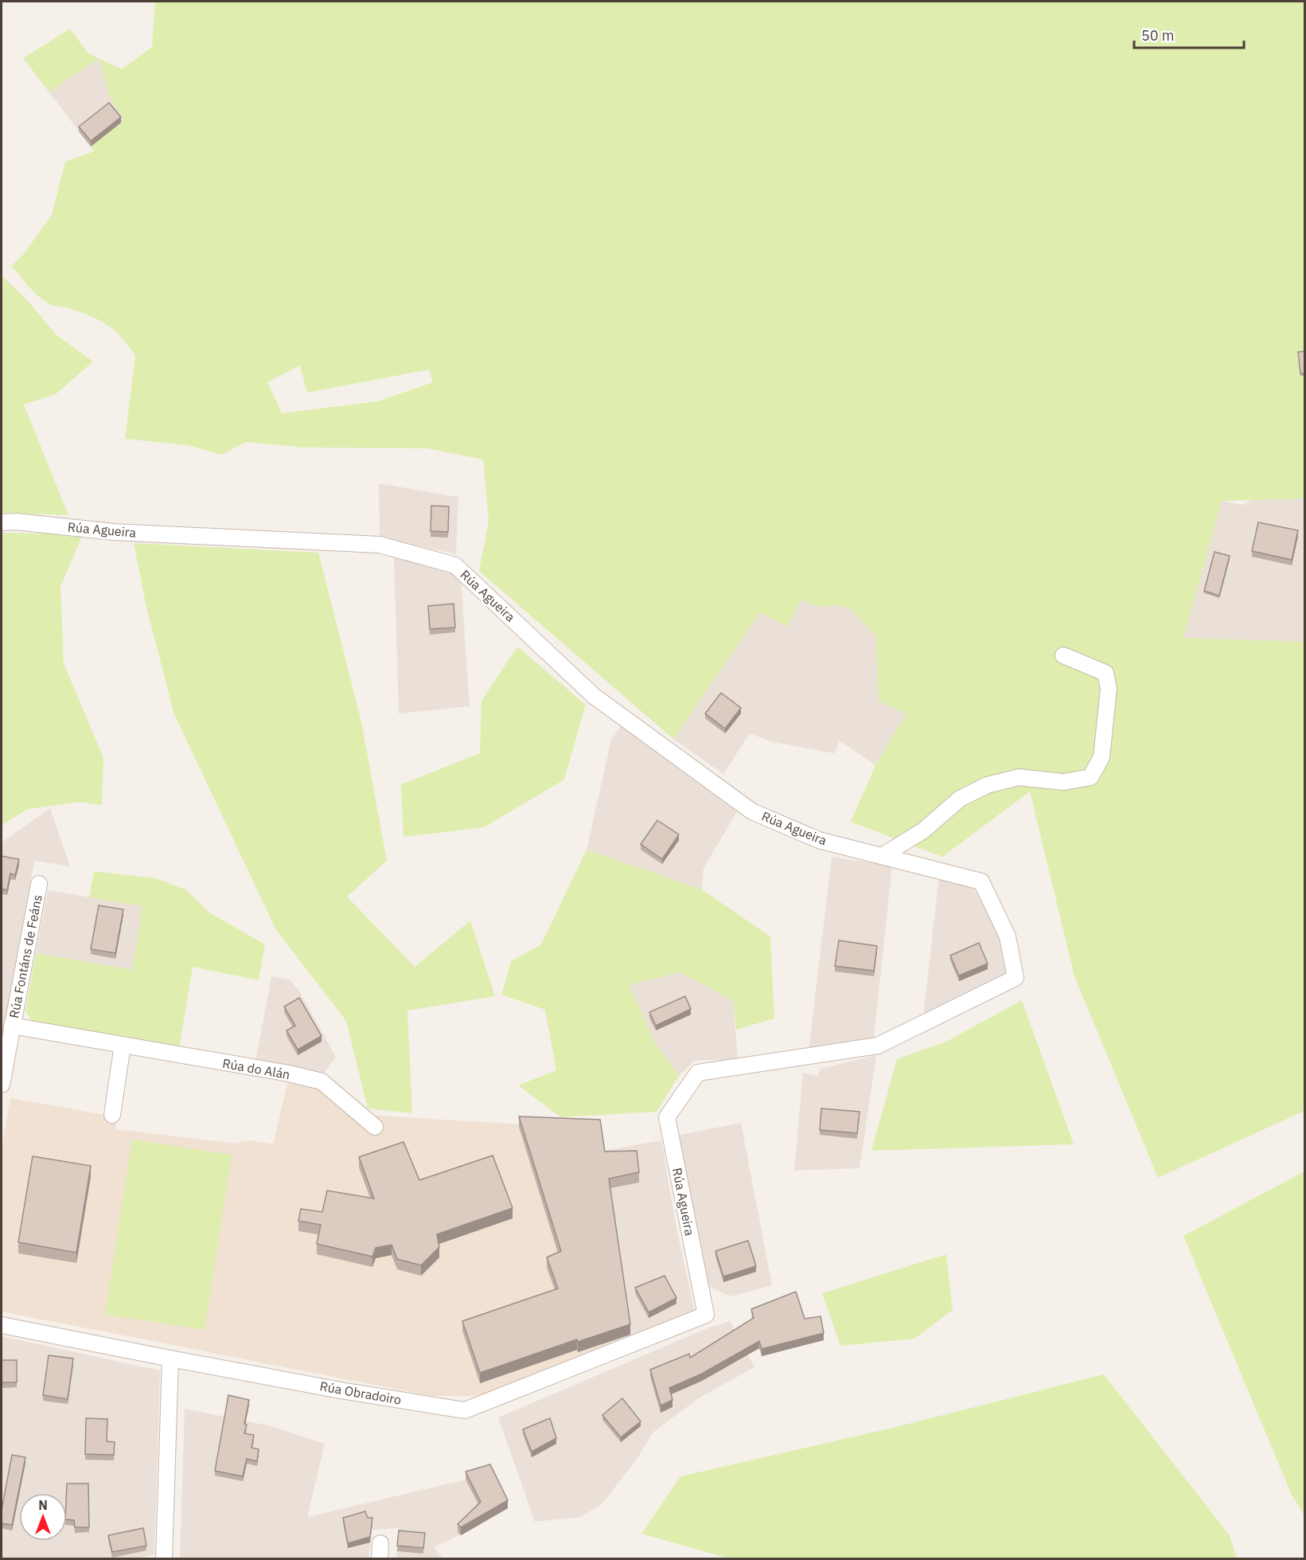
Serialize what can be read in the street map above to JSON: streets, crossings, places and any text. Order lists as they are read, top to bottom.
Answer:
{
  "streets": {
    "street": [
      "Rúa Agueira",
      "Rúa Fontáns de Feáns",
      "Rúa do Alán",
      "Rúa Obradoiro"
    ]
  },
  "crossings": [
    ["Rúa Agueira", "Rúa Obradoiro"],
    ["Rúa Fontáns de Feáns", "Rúa do Alán"]
  ],
  "scale_bar": "50 m",
  "north": "top"
}
